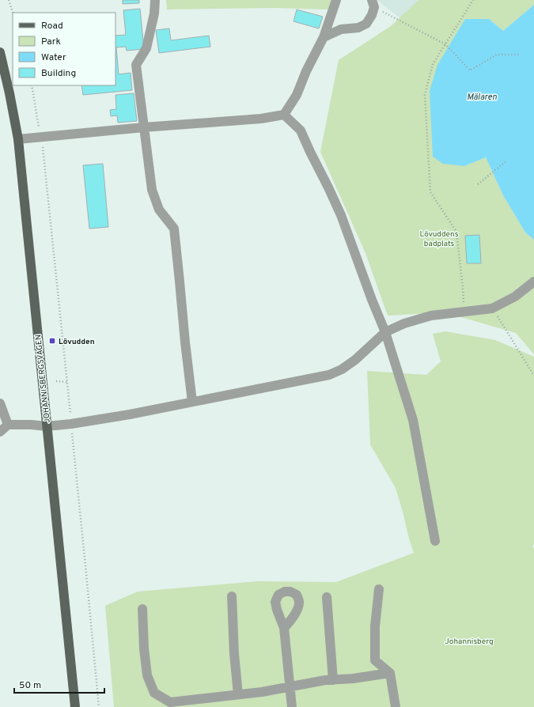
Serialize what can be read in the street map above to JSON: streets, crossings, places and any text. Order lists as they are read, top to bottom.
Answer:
{
  "streets": {
    "main road": ["JOHANNISBERGSVÄGEN"]
  },
  "water": ["Mälaren"],
  "parks": ["Lövuddens badplats", "Johannisberg"],
  "places": {
    "transit": ["Lövudden"]
  },
  "legend": [
    "Road",
    "Park",
    "Water",
    "Building"
  ],
  "scale_bar": "50 m"
}
